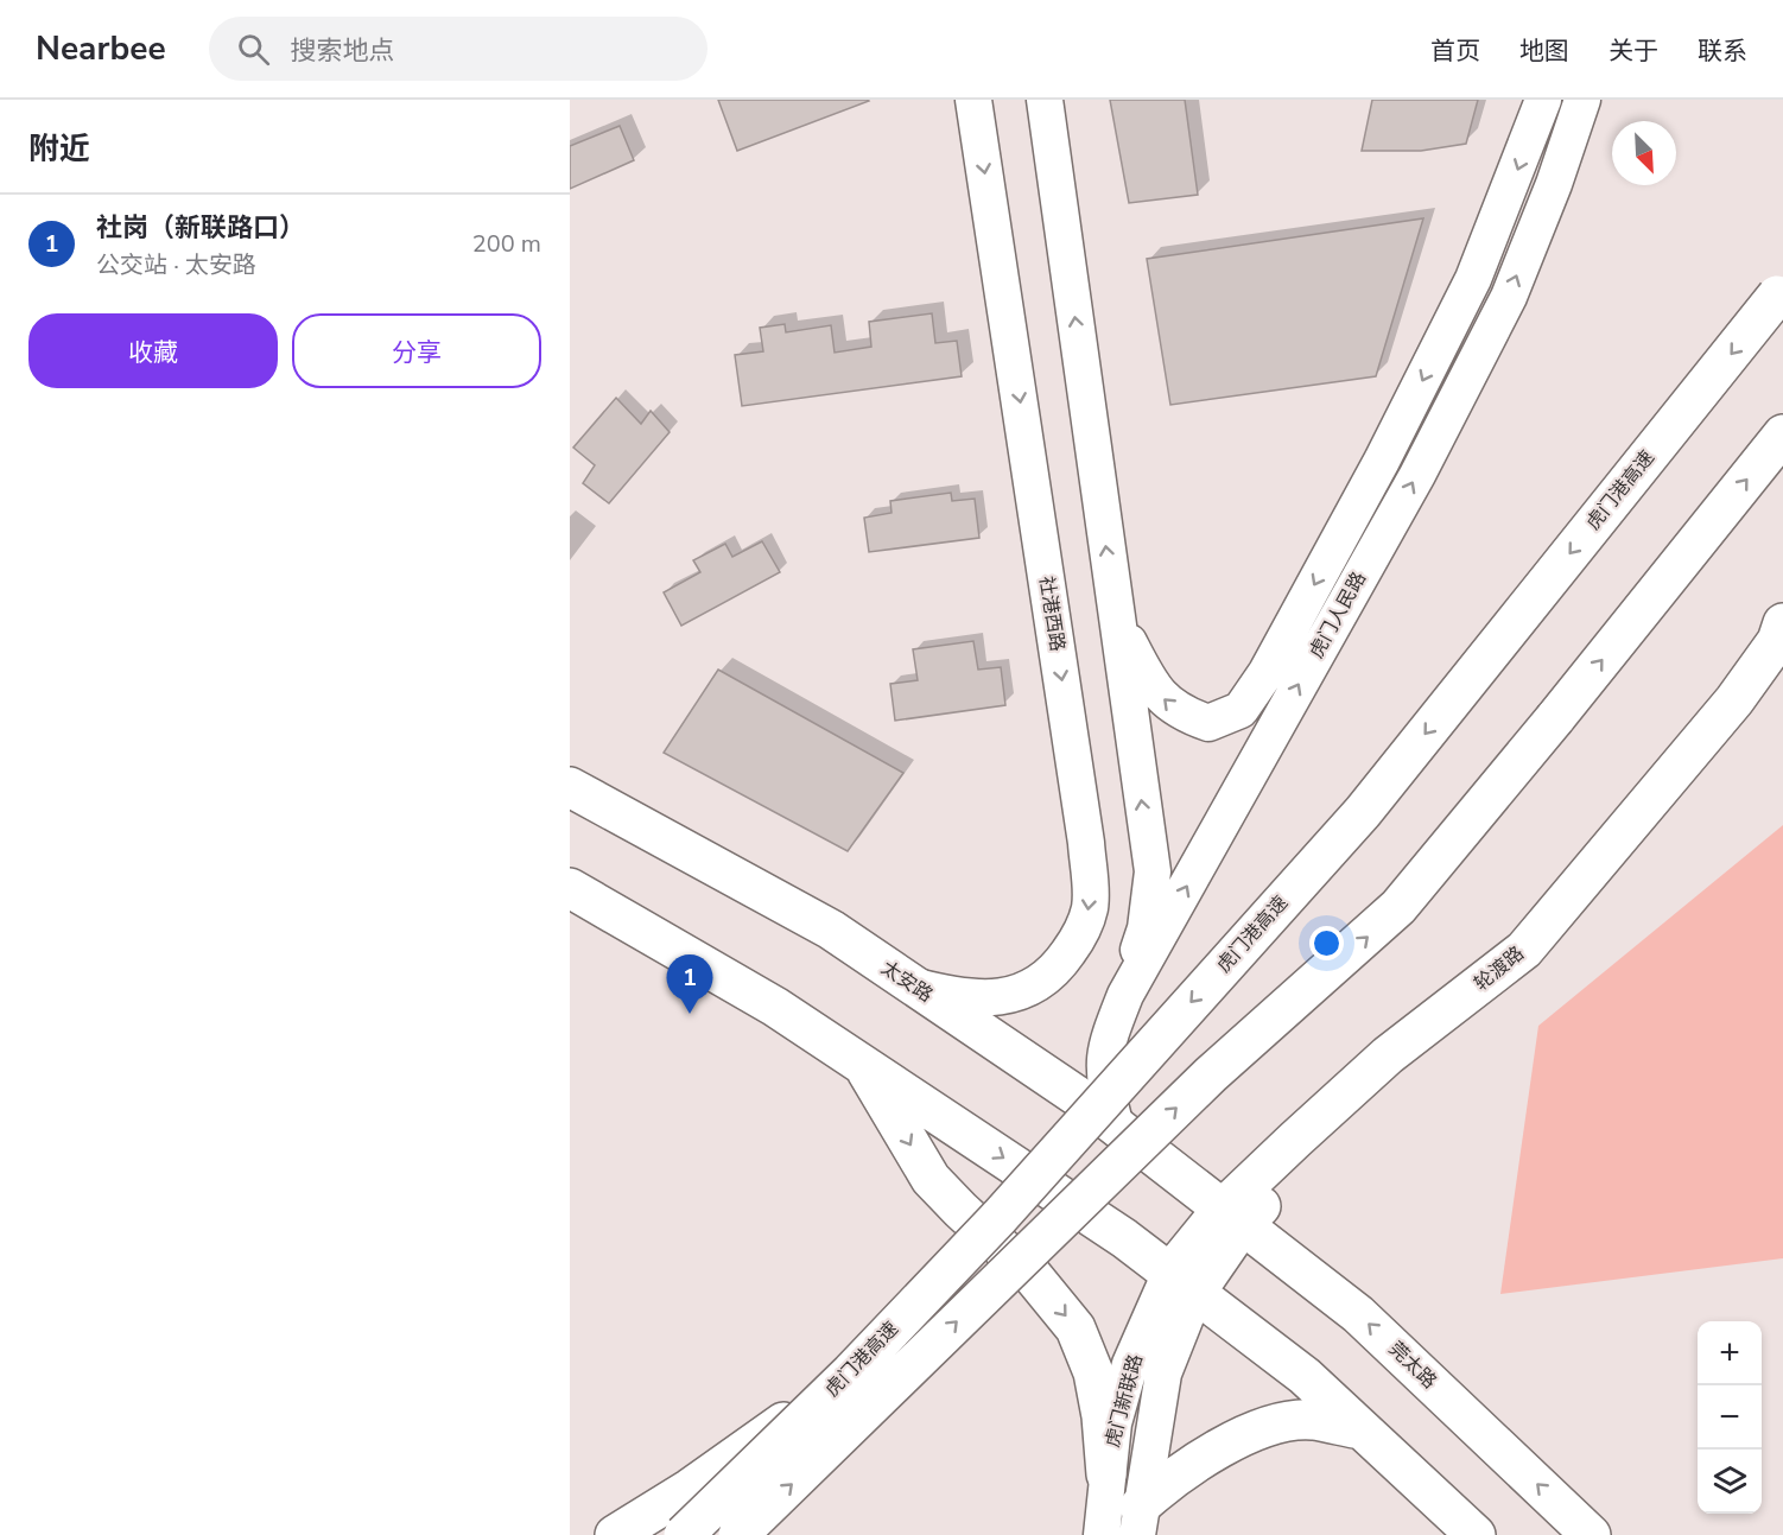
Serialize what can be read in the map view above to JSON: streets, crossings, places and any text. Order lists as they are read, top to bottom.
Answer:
{
  "streets": {
    "main road": [
      "虎门港高速",
      "轮渡路",
      "太安路",
      "莞太路"
    ],
    "street": ["社港西路", "虎门人民路", "虎门新联路"]
  },
  "crossings": [
    ["社港西路", "太安路"],
    ["虎门人民路", "太安路"],
    ["轮渡路", "太安路"],
    ["轮渡路", "莞太路"],
    ["轮渡路", "虎门新联路"],
    ["太安路", "莞太路"]
  ],
  "north": "bottom right",
  "page": {
    "header": "Nearbee",
    "search": "搜索地点",
    "nav": [
      "首页",
      "地图",
      "关于",
      "联系"
    ],
    "heading": "附近",
    "list": [
      {
        "mark": "1",
        "name": "社岗（新联路口）",
        "note": "公交站 · 太安路",
        "value": "200 m"
      }
    ],
    "buttons": ["收藏", "分享"],
    "pins": "1",
    "map_buttons": ["+", "−"]
  }
}
